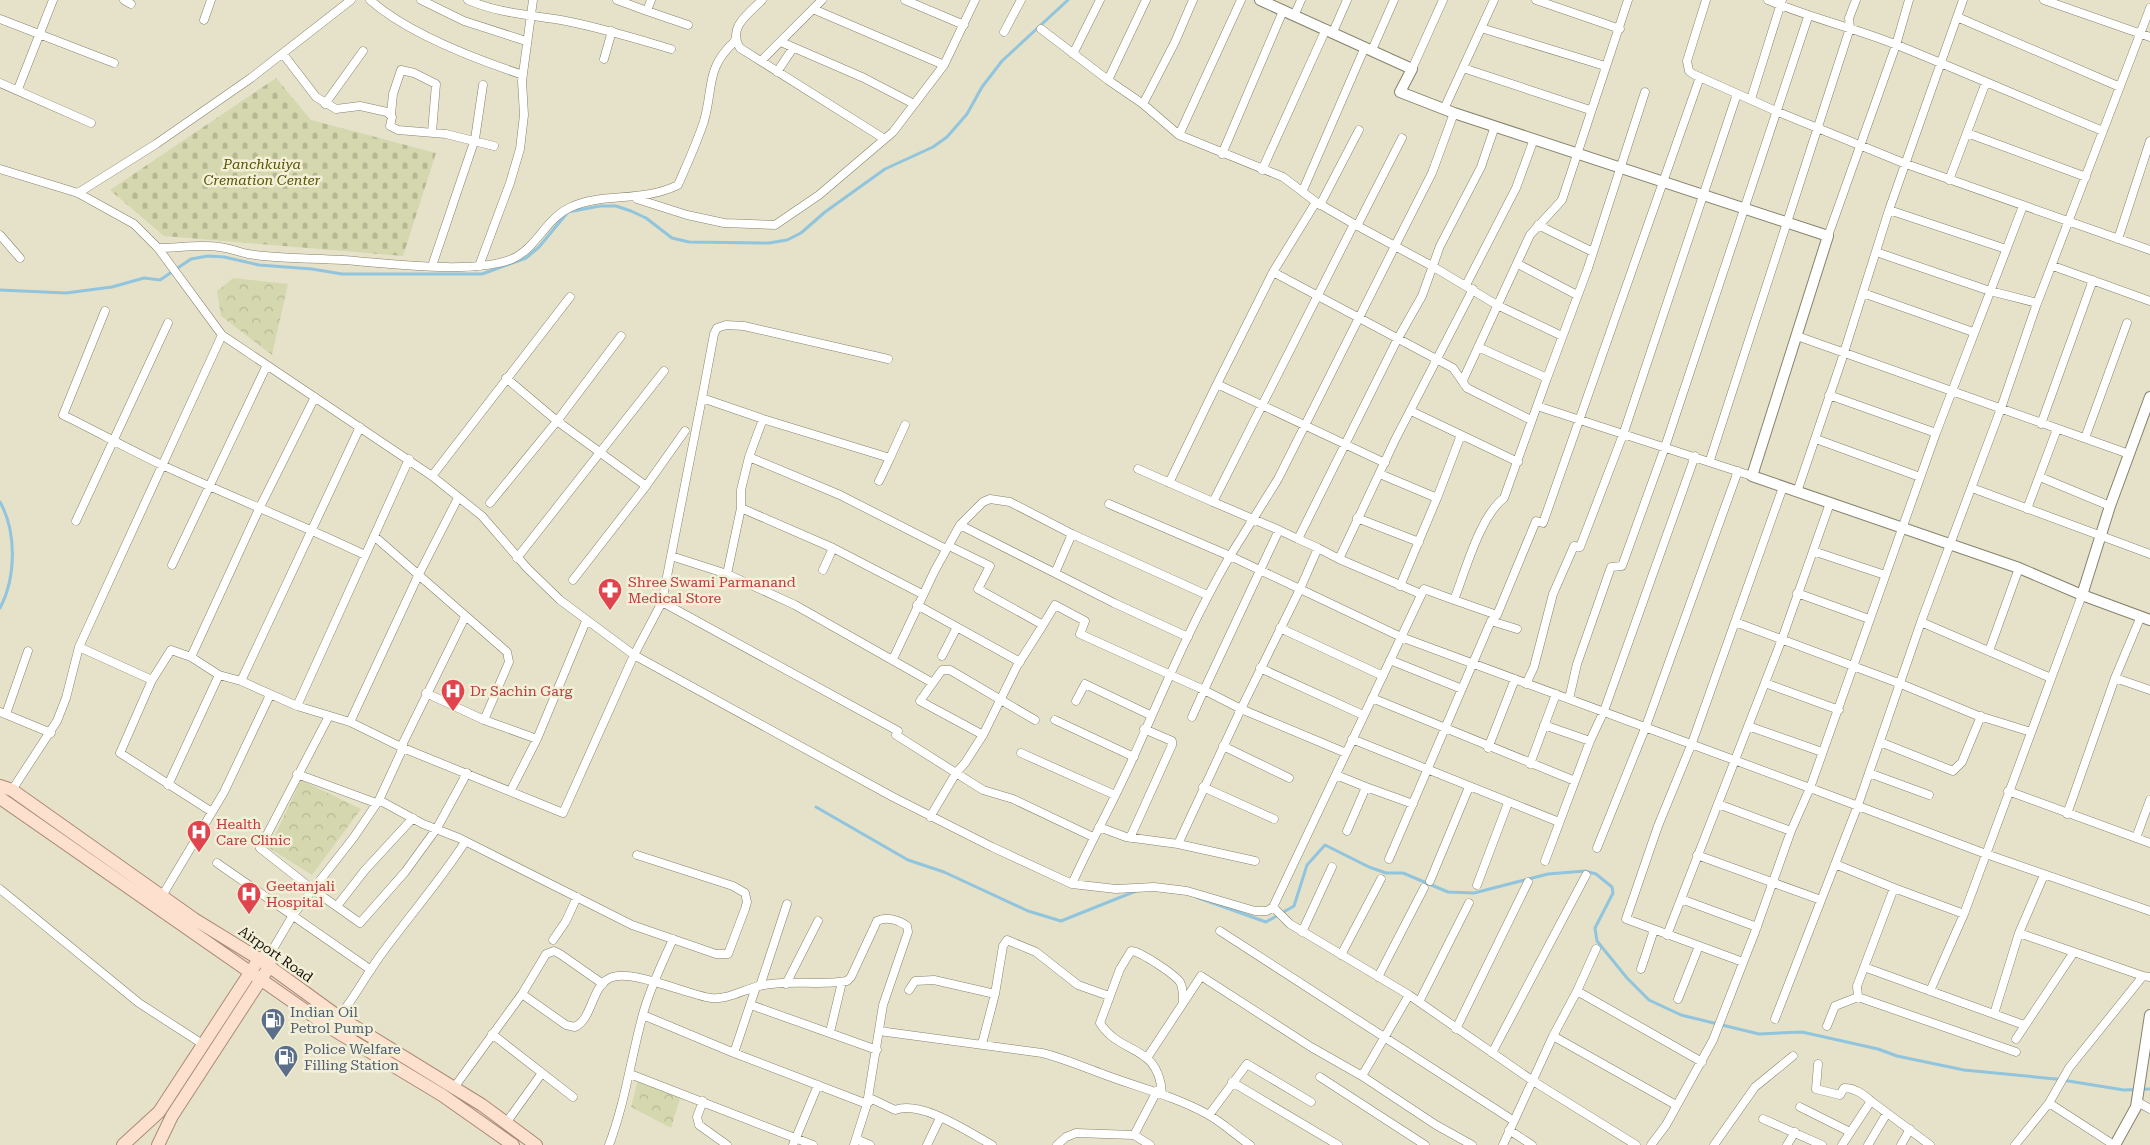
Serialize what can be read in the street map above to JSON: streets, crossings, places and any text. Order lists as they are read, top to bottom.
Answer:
{
  "streets": {
    "main road": ["Airport Road"]
  },
  "parks": ["Panchkuiya Cremation Center"],
  "places": {
    "pharmacy": ["Shree Swami Parmanand Medical Store"],
    "hospital": ["Dr Sachin Garg", "Health Care Clinic", "Geetanjali Hospital"],
    "fuel station": ["Indian Oil Petrol Pump", "Police Welfare Filling Station"]
  }
}
